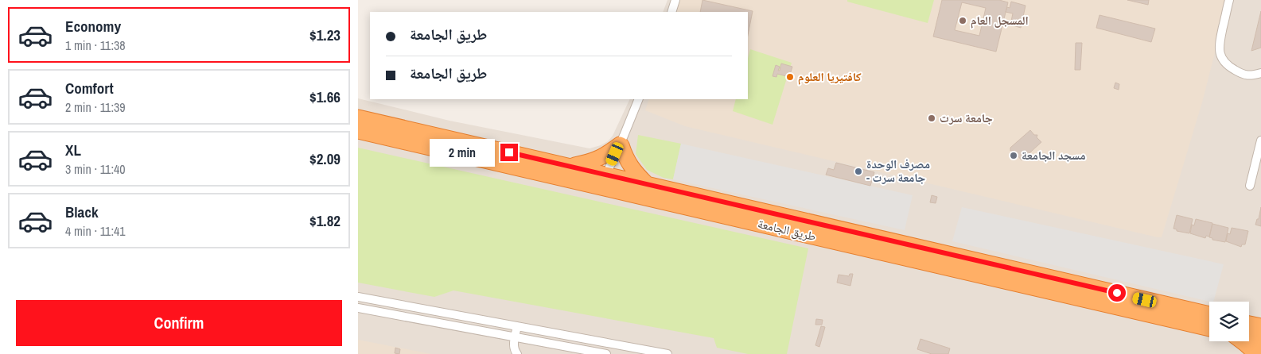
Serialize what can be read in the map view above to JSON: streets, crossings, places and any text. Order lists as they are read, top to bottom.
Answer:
{
  "streets": {
    "highway": ["طريق الجامعة"]
  },
  "places": [
    "المسجل العام",
    "كافتيريا العلوم",
    "جامعة سرت",
    "مسجد الجامعة",
    "مصرف الوحدة - جامعة سرت"
  ],
  "page": {
    "list": [
      {
        "name": "Economy",
        "note": "1 min · 11:38",
        "value": "$1.23"
      },
      {
        "name": "Comfort",
        "note": "2 min · 11:39",
        "value": "$1.66"
      },
      {
        "name": "XL",
        "note": "3 min · 11:40",
        "value": "$2.09"
      },
      {
        "name": "Black",
        "note": "4 min · 11:41",
        "value": "$1.82"
      }
    ],
    "banner": ["طريق الجامعة", "طريق الجامعة"],
    "bubble": "2 min",
    "buttons": "Confirm"
  }
}
